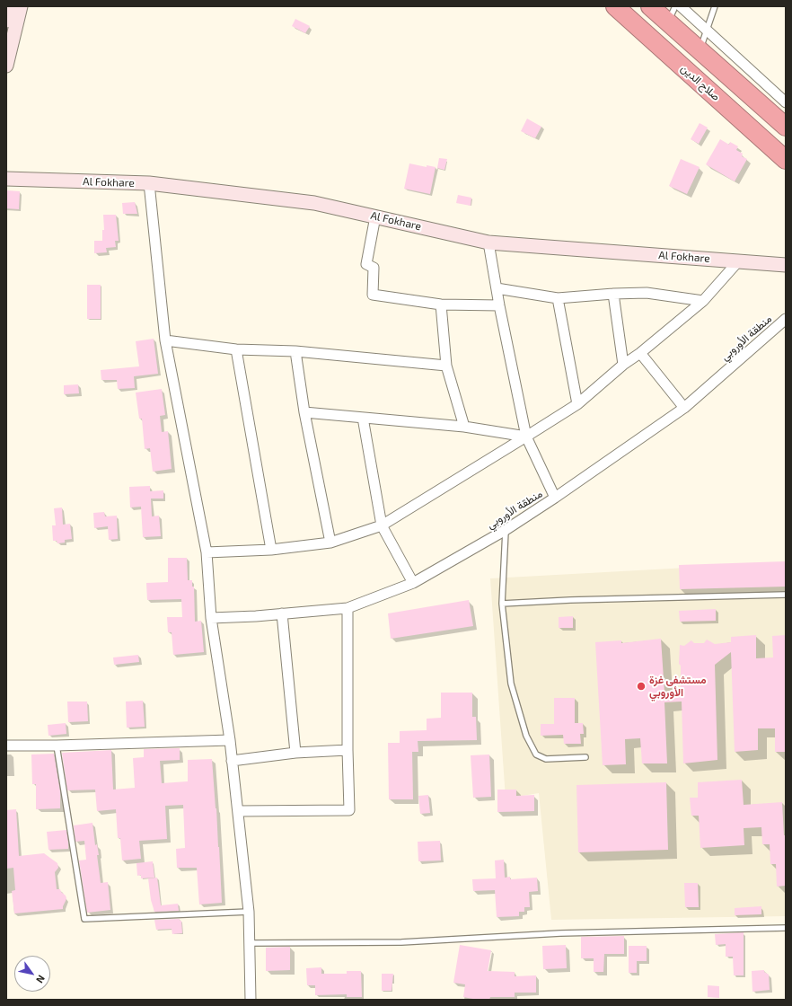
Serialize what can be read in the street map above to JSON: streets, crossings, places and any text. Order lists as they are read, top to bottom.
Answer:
{
  "streets": {
    "highway": ["صلاح الدين"],
    "street": ["Al Fokhare", "منطقة الأوروبي"]
  },
  "places": ["مستشفى غزة الأوروبي"],
  "north": "bottom right"
}
